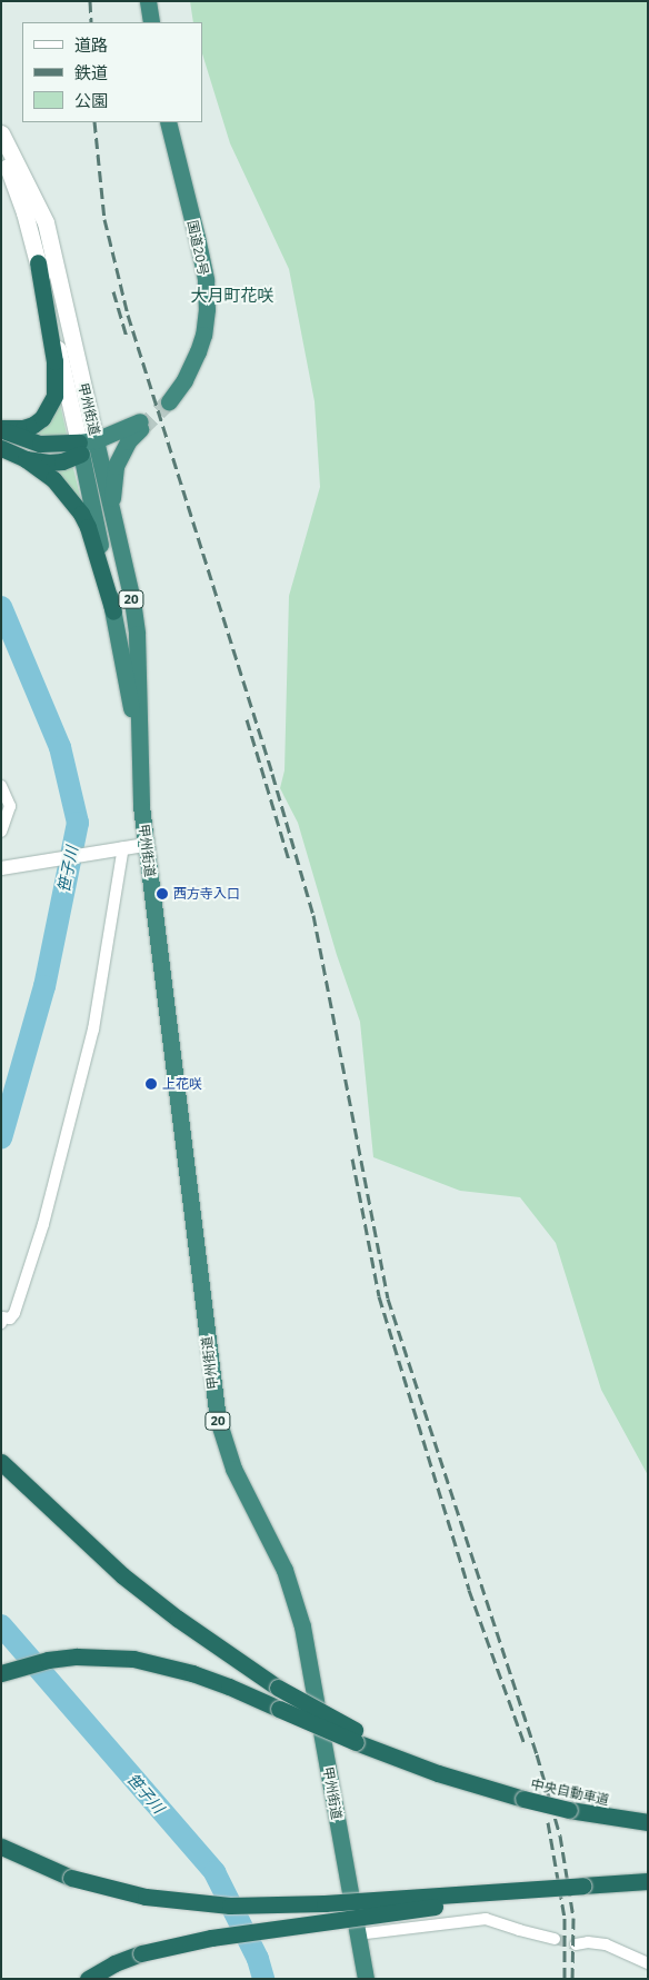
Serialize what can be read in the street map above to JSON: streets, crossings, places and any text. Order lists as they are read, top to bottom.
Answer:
{
  "streets": {
    "highway": [
      "国道20号",
      "甲州街道",
      "20",
      "中央自動車道"
    ]
  },
  "districts": ["大月町花咲"],
  "water": ["笹子川"],
  "places": ["西方寺入口", "上花咲"],
  "legend": ["道路", "鉄道", "公園"]
}
